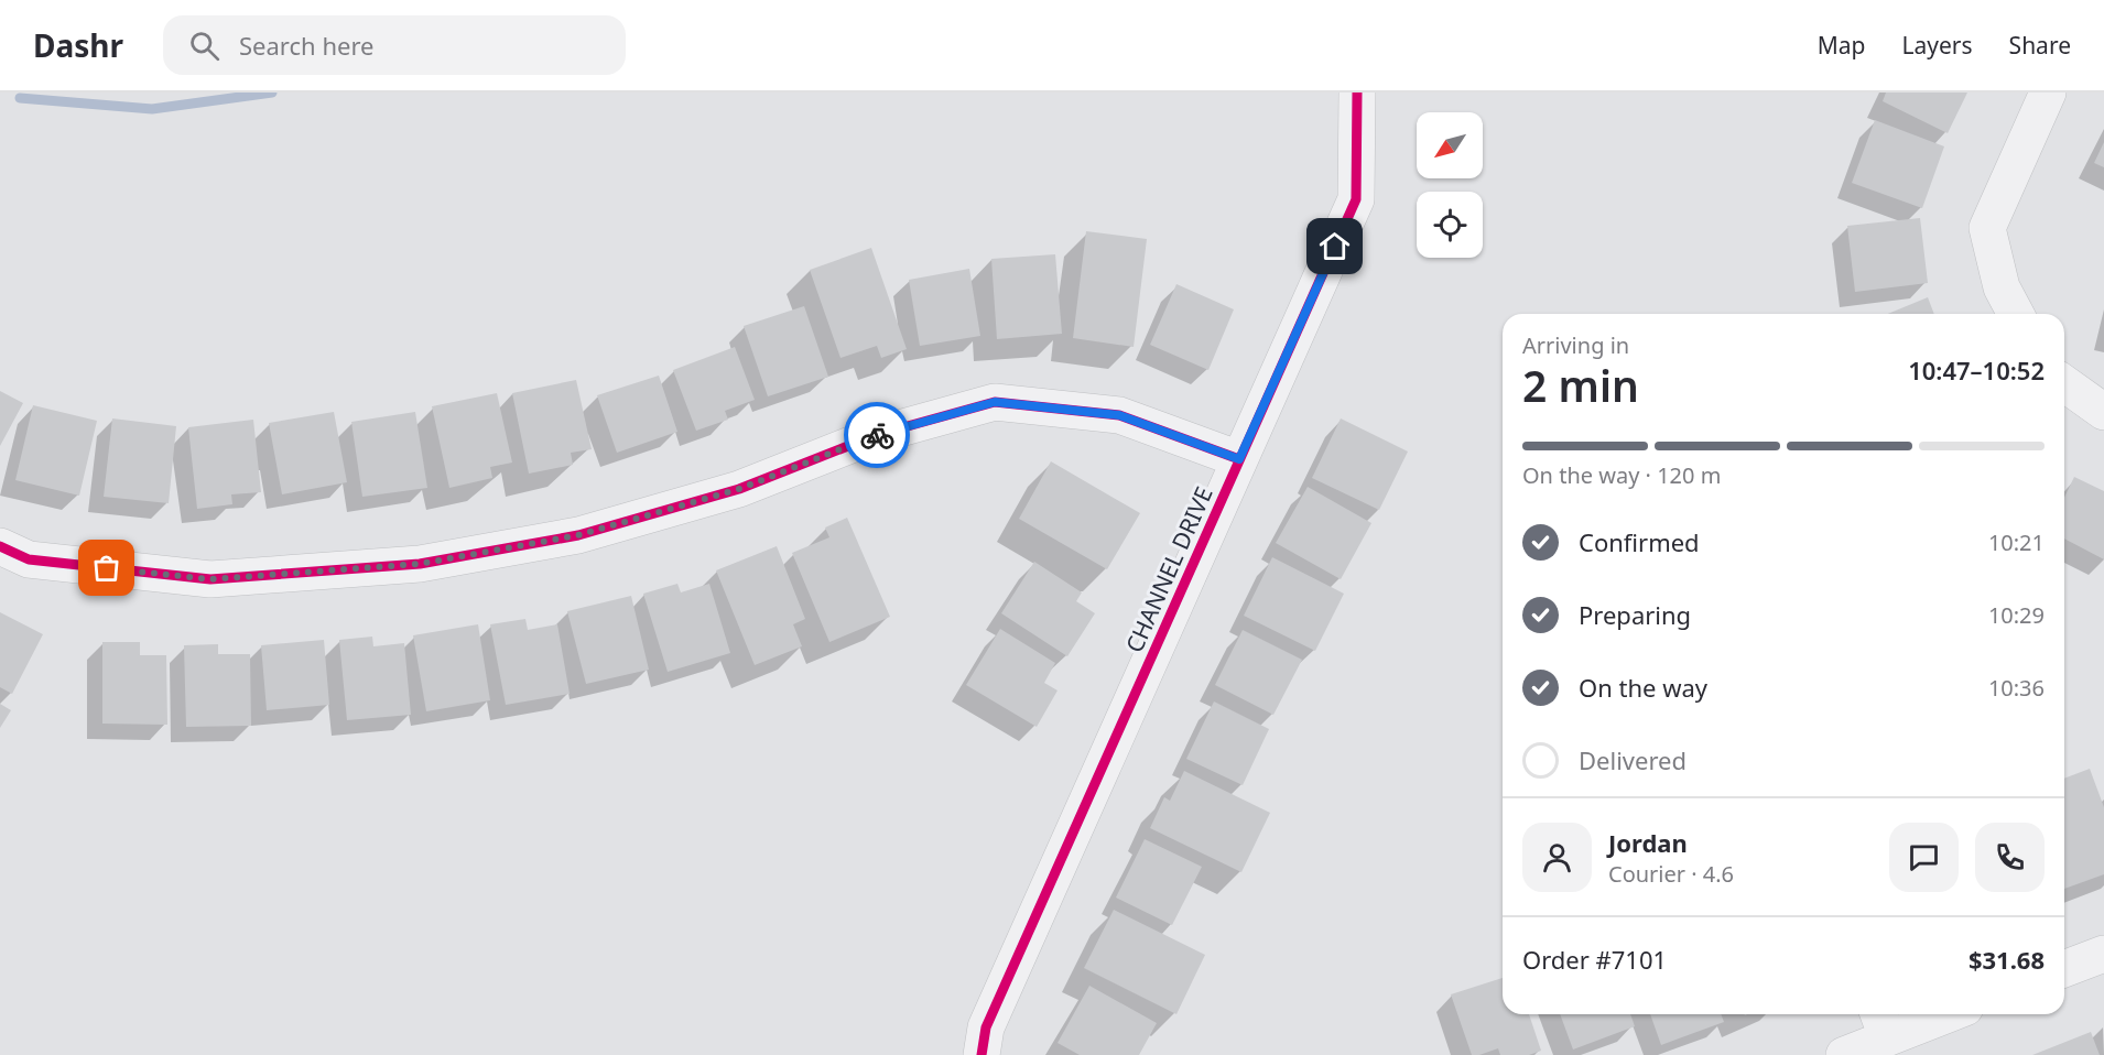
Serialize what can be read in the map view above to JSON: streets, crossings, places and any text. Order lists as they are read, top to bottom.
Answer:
{
  "streets": {
    "street": ["CHANNEL DRIVE"]
  },
  "north": "bottom left",
  "page": {
    "header": "Dashr",
    "search": "Search here",
    "nav": ["Map", "Layers", "Share"],
    "heading": ["2 min", "Arriving in", "10:47–10:52"],
    "panel": [
      "Jordan",
      "Courier · 4.6",
      "Order #7101",
      "$31.68"
    ],
    "bar": "On the way · 120 m",
    "list": [
      ["Confirmed", "10:21"],
      ["Preparing", "10:29"],
      ["On the way", "10:36"],
      "Delivered"
    ]
  }
}
